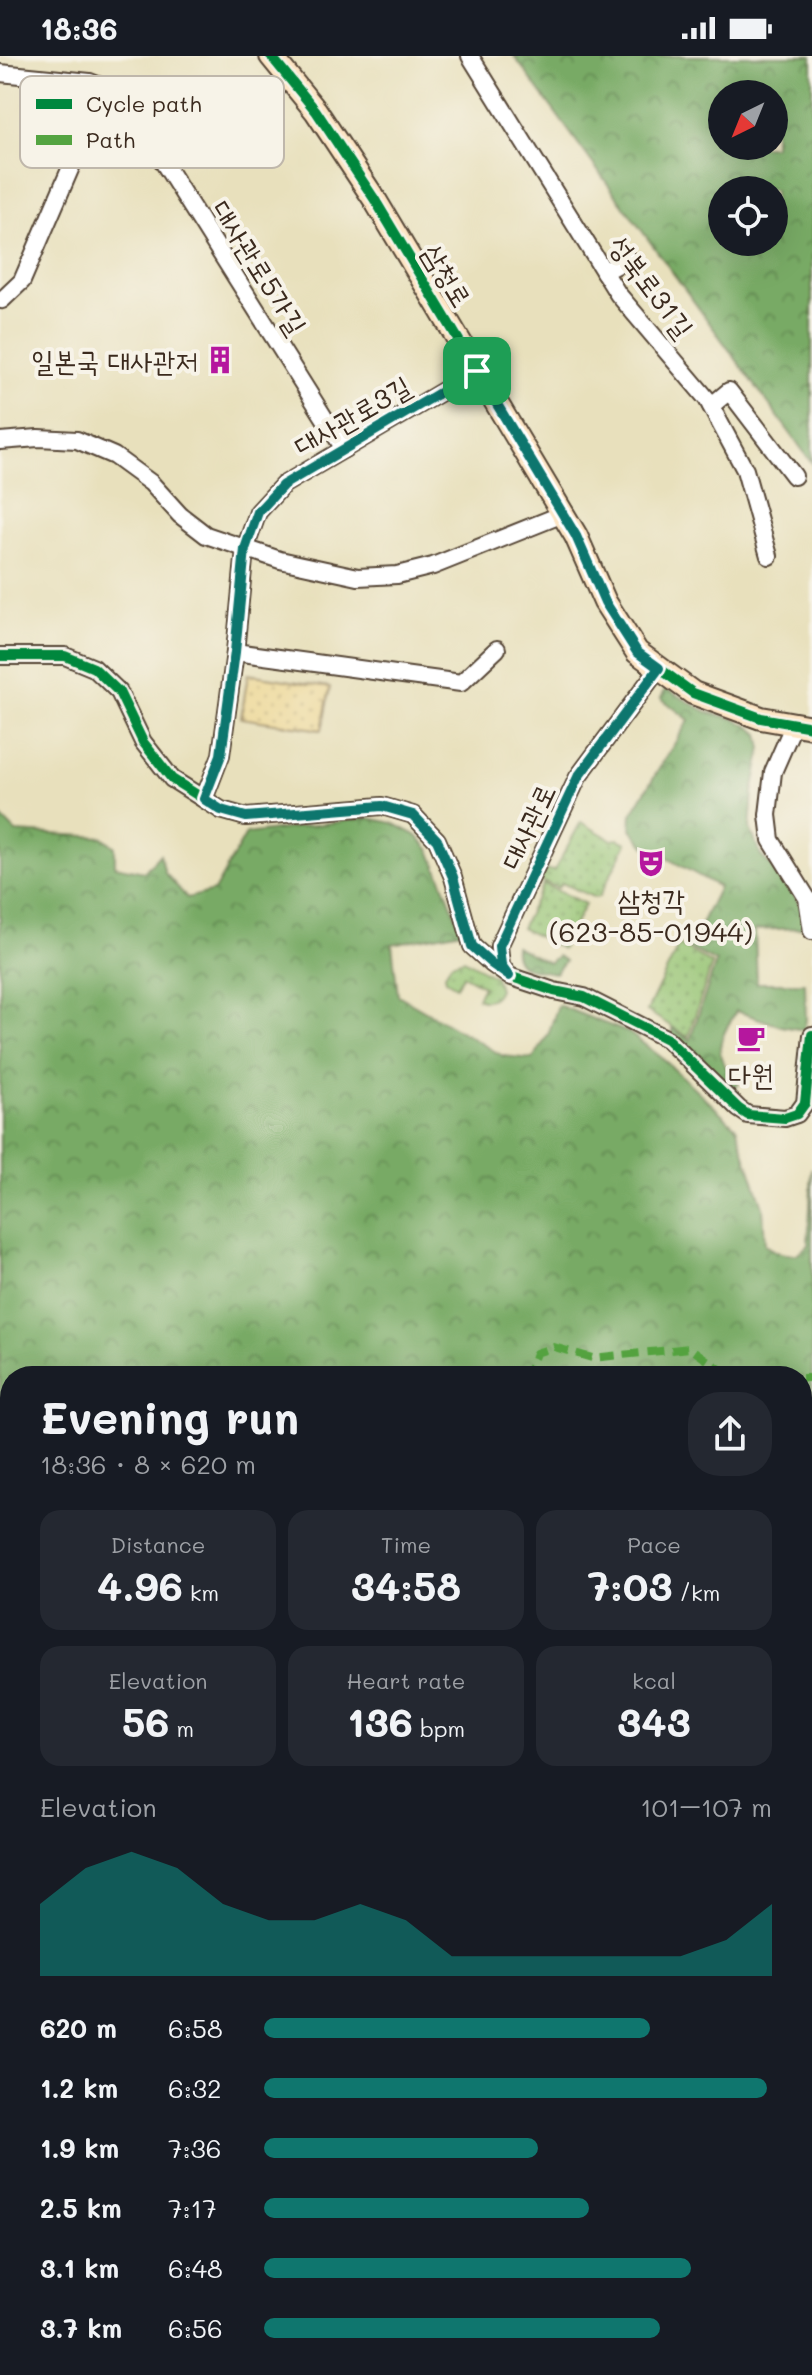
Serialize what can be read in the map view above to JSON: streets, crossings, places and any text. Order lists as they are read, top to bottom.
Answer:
{
  "streets": {
    "street": [
      "대사관로5가길",
      "삼청로",
      "성북로31길",
      "대사관로3길",
      "대사관로"
    ]
  },
  "crossings": [
    ["대사관로5가길", "대사관로3길"],
    ["삼청로", "대사관로3길"],
    ["삼청로", "대사관로"]
  ],
  "places": {
    "building": ["일본국 대사관저"],
    "theatre": ["삼청각 (623-85-01944)"],
    "cafe": ["다원"]
  },
  "legend": ["Cycle path", "Path"],
  "north": "bottom left",
  "page": {
    "status": "18:36",
    "heading": ["Evening run", "18:36 · 8 × 620 m"],
    "stats": [
      ["Distance", "4.96 km"],
      ["Time", "34:58"],
      ["Pace", "7:03 /km"],
      ["Elevation", "56 m"],
      ["Heart rate", "136 bpm"],
      ["kcal", "343"]
    ],
    "chart": ["Elevation", "101–107 m"],
    "list": [
      {
        "name": "620 m",
        "note": "6:58"
      },
      {
        "name": "1.2 km",
        "note": "6:32"
      },
      {
        "name": "1.9 km",
        "note": "7:36"
      },
      {
        "name": "2.5 km",
        "note": "7:17"
      },
      {
        "name": "3.1 km",
        "note": "6:48"
      },
      {
        "name": "3.7 km",
        "note": "6:56"
      }
    ]
  }
}
